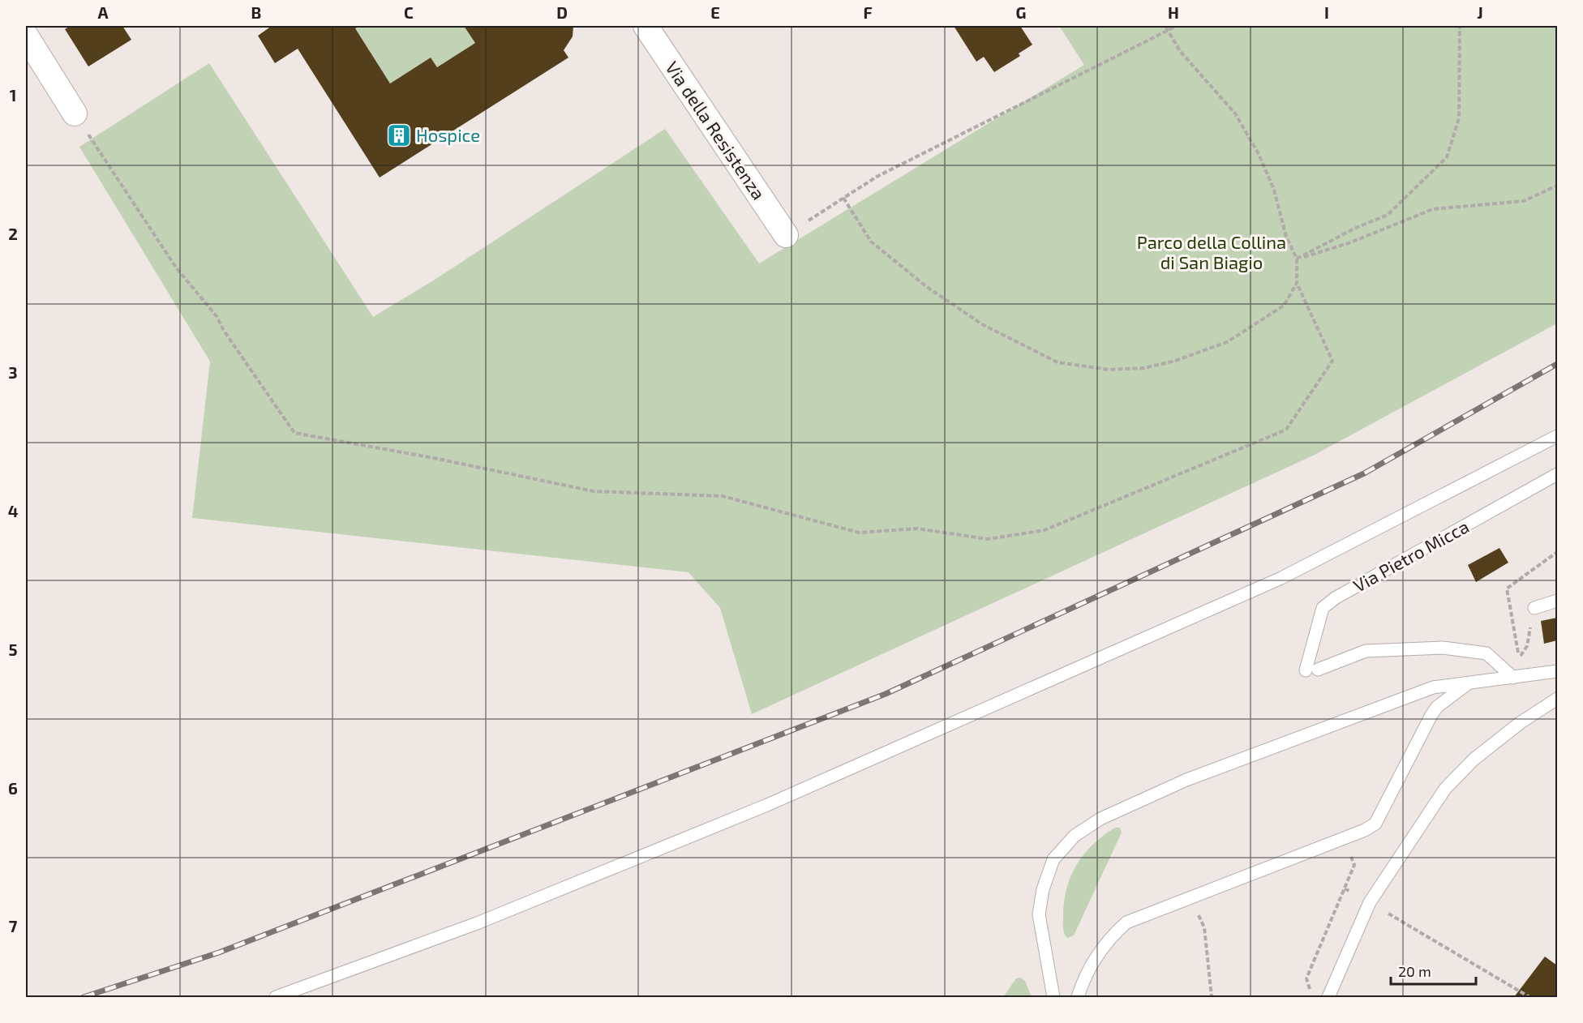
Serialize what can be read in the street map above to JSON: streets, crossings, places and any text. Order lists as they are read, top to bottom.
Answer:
{
  "streets": {
    "street": ["Via della Resistenza"],
    "lane": ["Via Pietro Micca"]
  },
  "parks": ["Parco della Collina di San Biagio"],
  "places": {
    "building": ["Hospice"]
  },
  "scale_bar": "20 m",
  "grid": {
    "columns": [
      "A",
      "B",
      "C",
      "D",
      "E",
      "F",
      "G",
      "H",
      "I",
      "J"
    ],
    "rows": [
      "1",
      "2",
      "3",
      "4",
      "5",
      "6",
      "7"
    ]
  }
}
